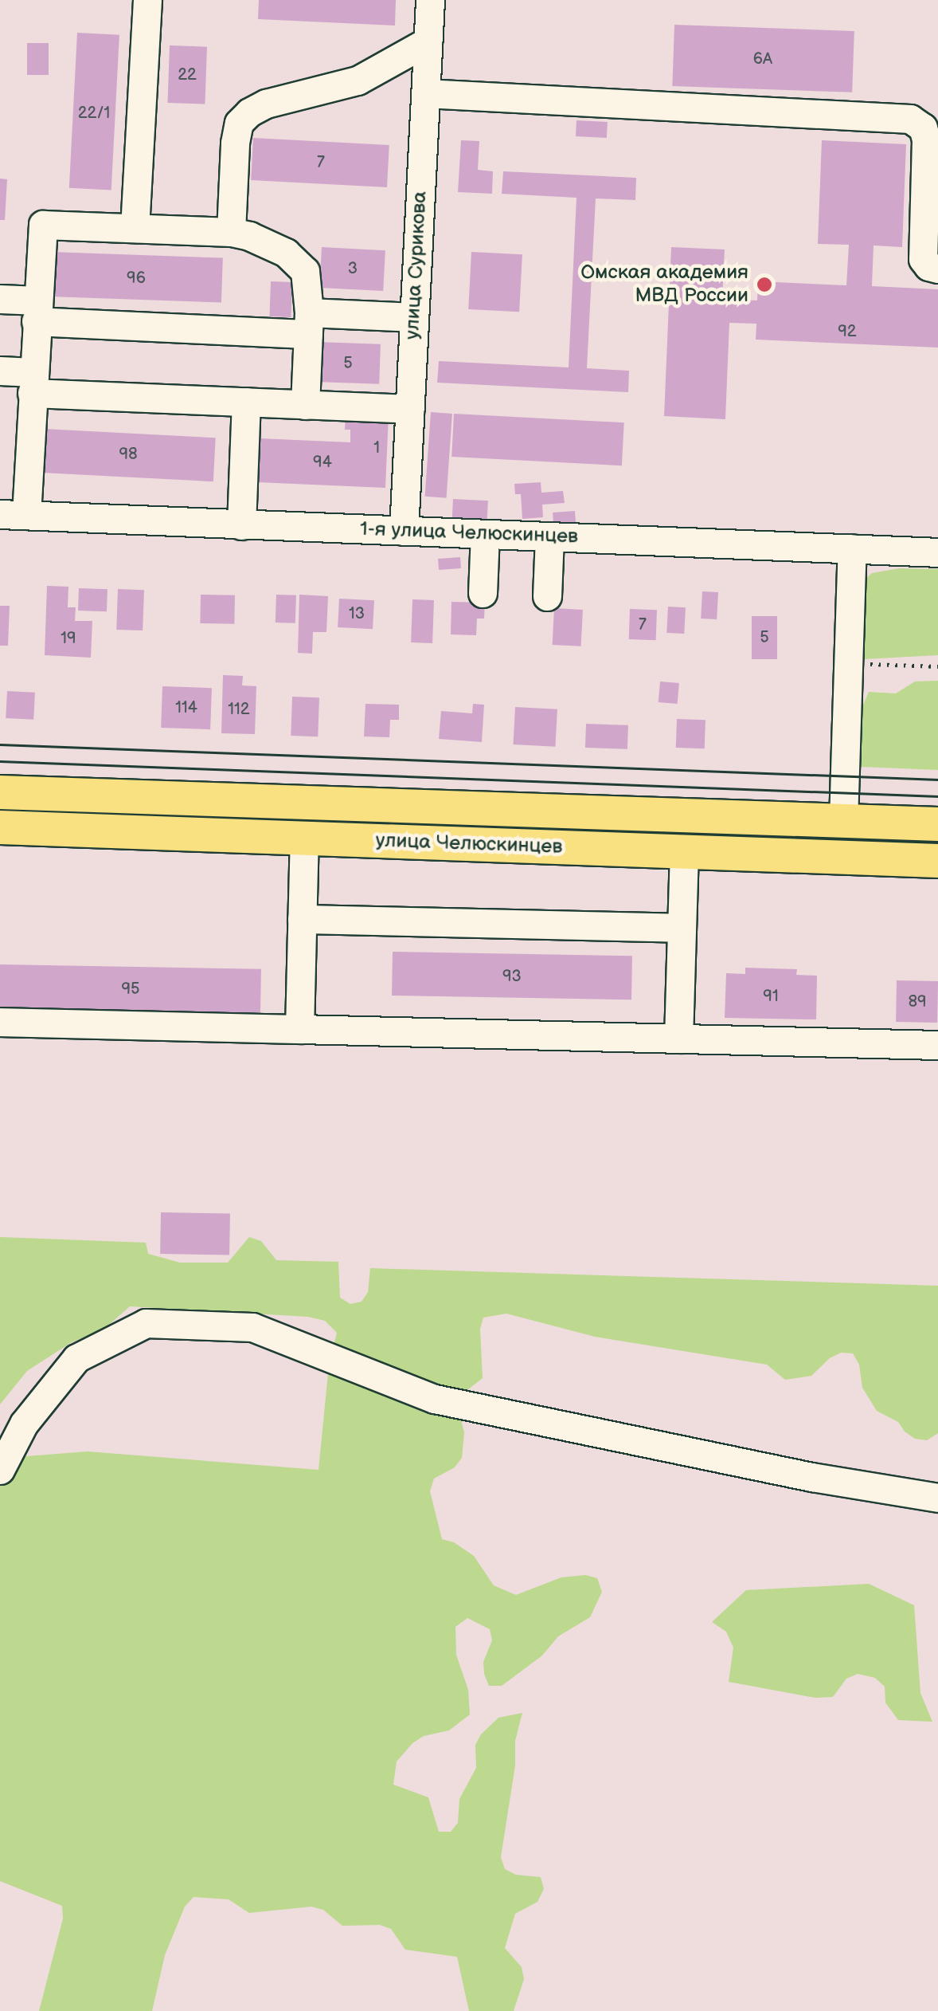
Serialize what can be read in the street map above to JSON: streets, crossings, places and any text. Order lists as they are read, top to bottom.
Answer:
{
  "streets": {
    "main road": ["улица Челюскинцев"],
    "street": ["улица Сурикова", "1-я улица Челюскинцев"]
  },
  "crossings": [
    ["улица Сурикова", "1-я улица Челюскинцев"]
  ],
  "places": ["Омская академия МВД России"],
  "house_numbers": [
    "6А",
    "22",
    "22/1",
    "7",
    "3",
    "96",
    "92",
    "5",
    "1",
    "98",
    "94",
    "13",
    "7",
    "5",
    "19",
    "114",
    "112",
    "93",
    "95",
    "91",
    "89"
  ]
}
